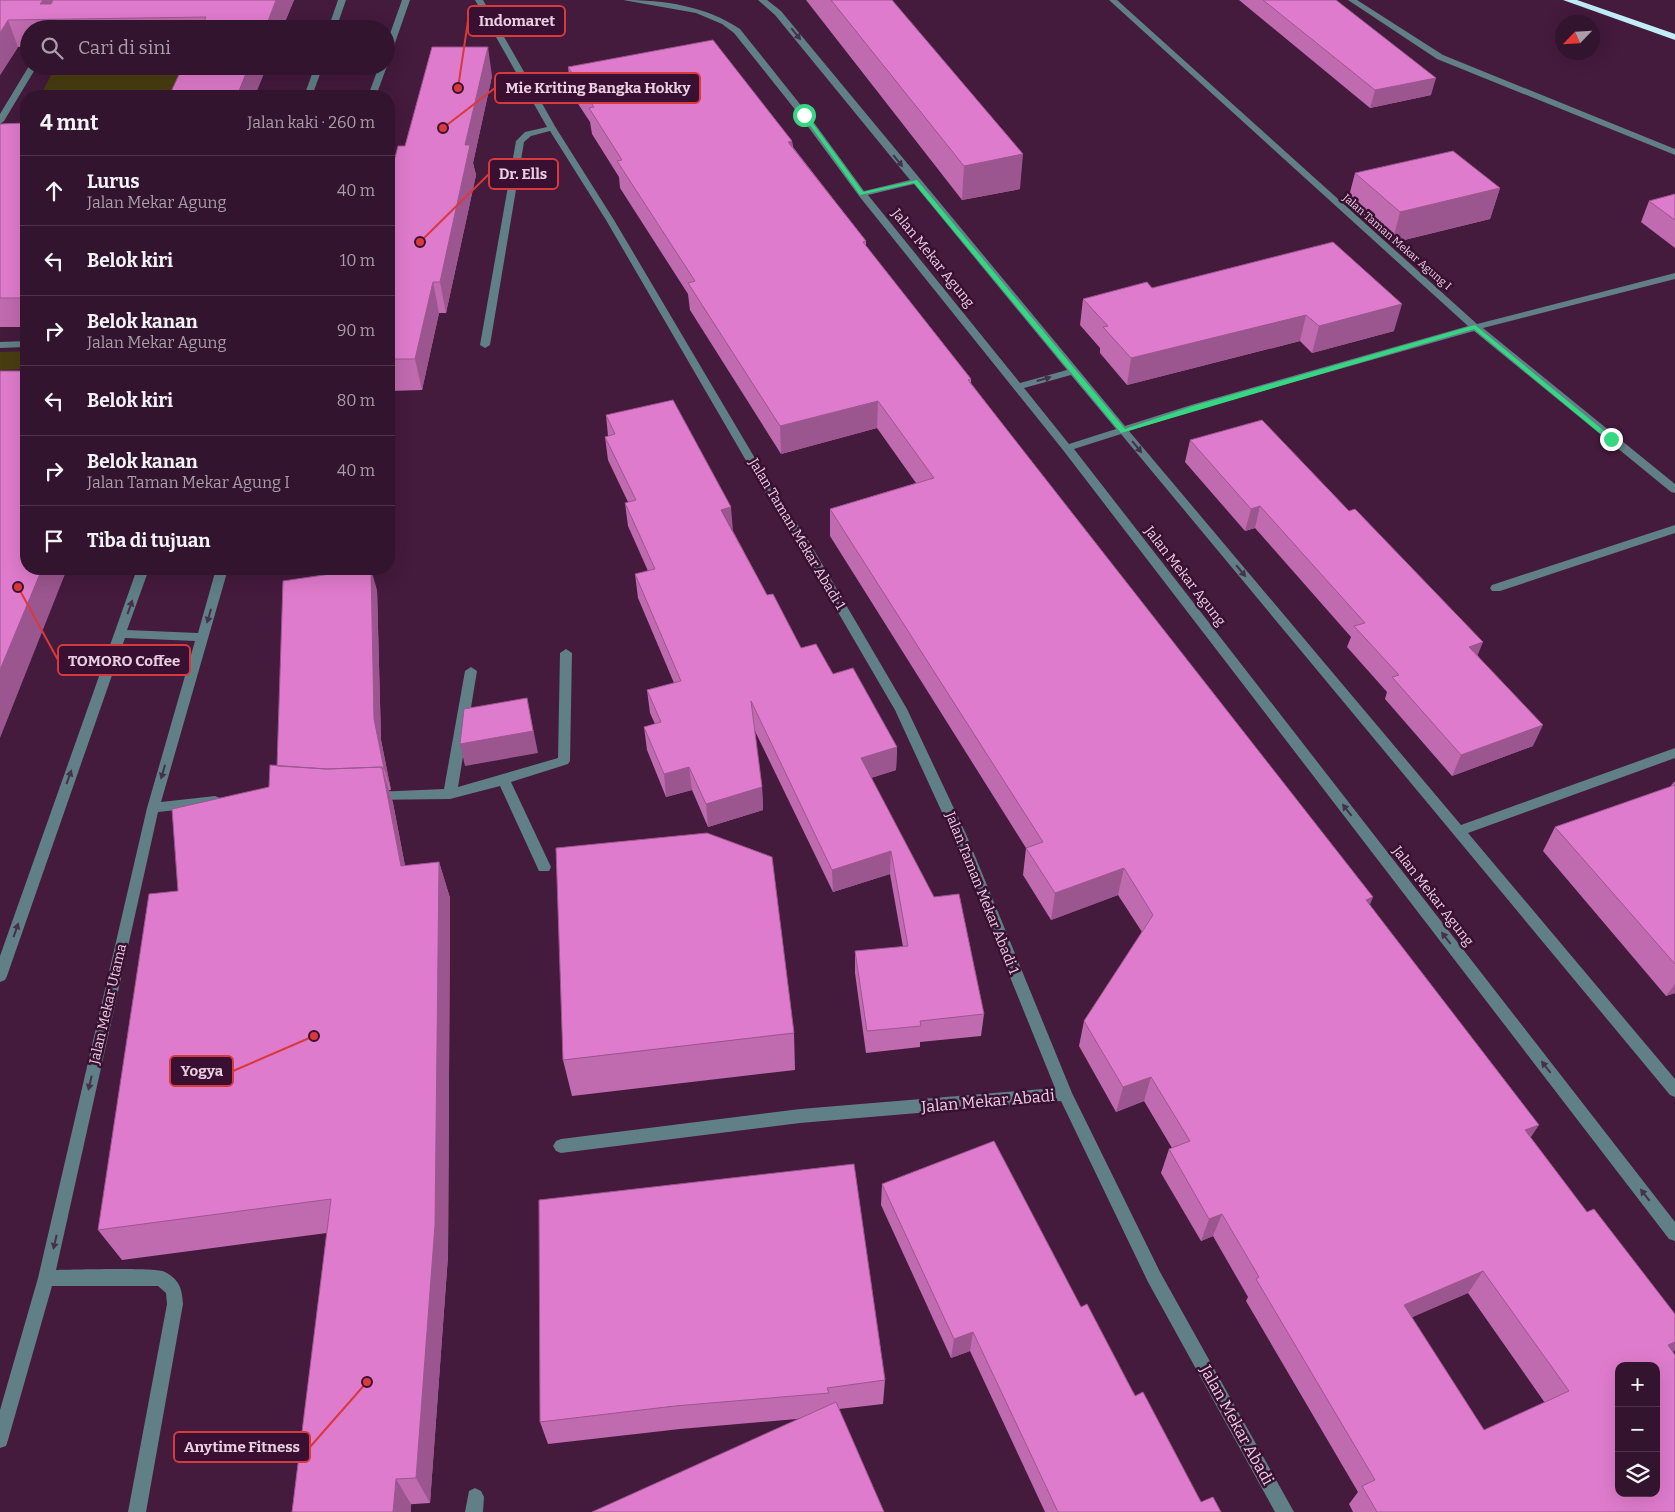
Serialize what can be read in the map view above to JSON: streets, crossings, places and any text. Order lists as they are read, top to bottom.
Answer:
{
  "streets": {
    "street": [
      "Jalan Taman Mekar Agung I",
      "Jalan Mekar Agung",
      "Jalan Taman Mekar Abadi 1",
      "Jalan Mekar Utama",
      "Jalan Mekar Abadi"
    ]
  },
  "crossings": [
    ["Jalan Taman Mekar Abadi 1", "Jalan Mekar Abadi"]
  ],
  "places": [
    "Indomaret",
    "Mie Kriting Bangka Hokky",
    "Dr. Ells",
    "TOMORO Coffee",
    "Yogya",
    "Anytime Fitness"
  ],
  "north": "bottom left",
  "page": {
    "search": "Cari di sini",
    "heading": ["4 mnt", "Jalan kaki · 260 m"],
    "list": [
      ["Lurus", "Jalan Mekar Agung", "40 m"],
      ["Belok kiri", "10 m"],
      ["Belok kanan", "Jalan Mekar Agung", "90 m"],
      ["Belok kiri", "80 m"],
      ["Belok kanan", "Jalan Taman Mekar Agung I", "40 m"],
      "Tiba di tujuan"
    ],
    "map_buttons": ["+", "−"]
  }
}
